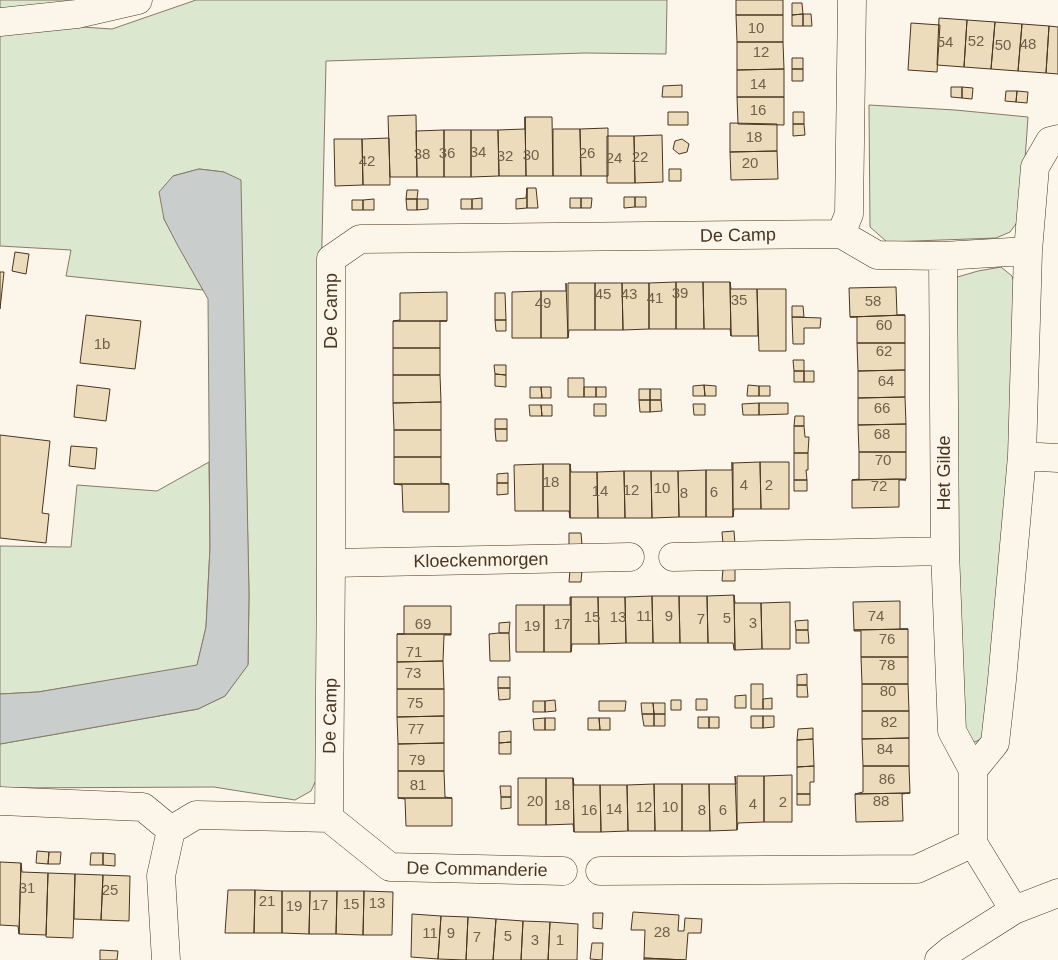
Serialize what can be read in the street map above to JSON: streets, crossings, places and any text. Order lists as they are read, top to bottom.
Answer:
{
  "streets": {
    "street": [
      "De Camp",
      "Het Gilde",
      "Kloeckenmorgen",
      "De Commanderie"
    ]
  },
  "crossings": [
    ["De Camp", "Kloeckenmorgen"],
    ["De Camp", "De Commanderie"]
  ],
  "house_numbers": [
    "10",
    "52",
    "54",
    "48",
    "50",
    "12",
    "14",
    "16",
    "18",
    "34",
    "36",
    "26",
    "38",
    "30",
    "32",
    "22",
    "24",
    "42",
    "20",
    "39",
    "45",
    "43",
    "41",
    "35",
    "58",
    "49",
    "60",
    "1b",
    "62",
    "64",
    "66",
    "68",
    "70",
    "18",
    "4",
    "2",
    "72",
    "10",
    "12",
    "14",
    "6",
    "8",
    "11",
    "9",
    "74",
    "15",
    "13",
    "5",
    "7",
    "3",
    "69",
    "17",
    "19",
    "76",
    "71",
    "78",
    "73",
    "80",
    "75",
    "82",
    "77",
    "84",
    "79",
    "86",
    "81",
    "20",
    "88",
    "2",
    "4",
    "18",
    "12",
    "10",
    "14",
    "16",
    "8",
    "6",
    "31",
    "25",
    "21",
    "13",
    "15",
    "17",
    "19",
    "28",
    "11",
    "9",
    "5",
    "7",
    "3",
    "1"
  ]
}
